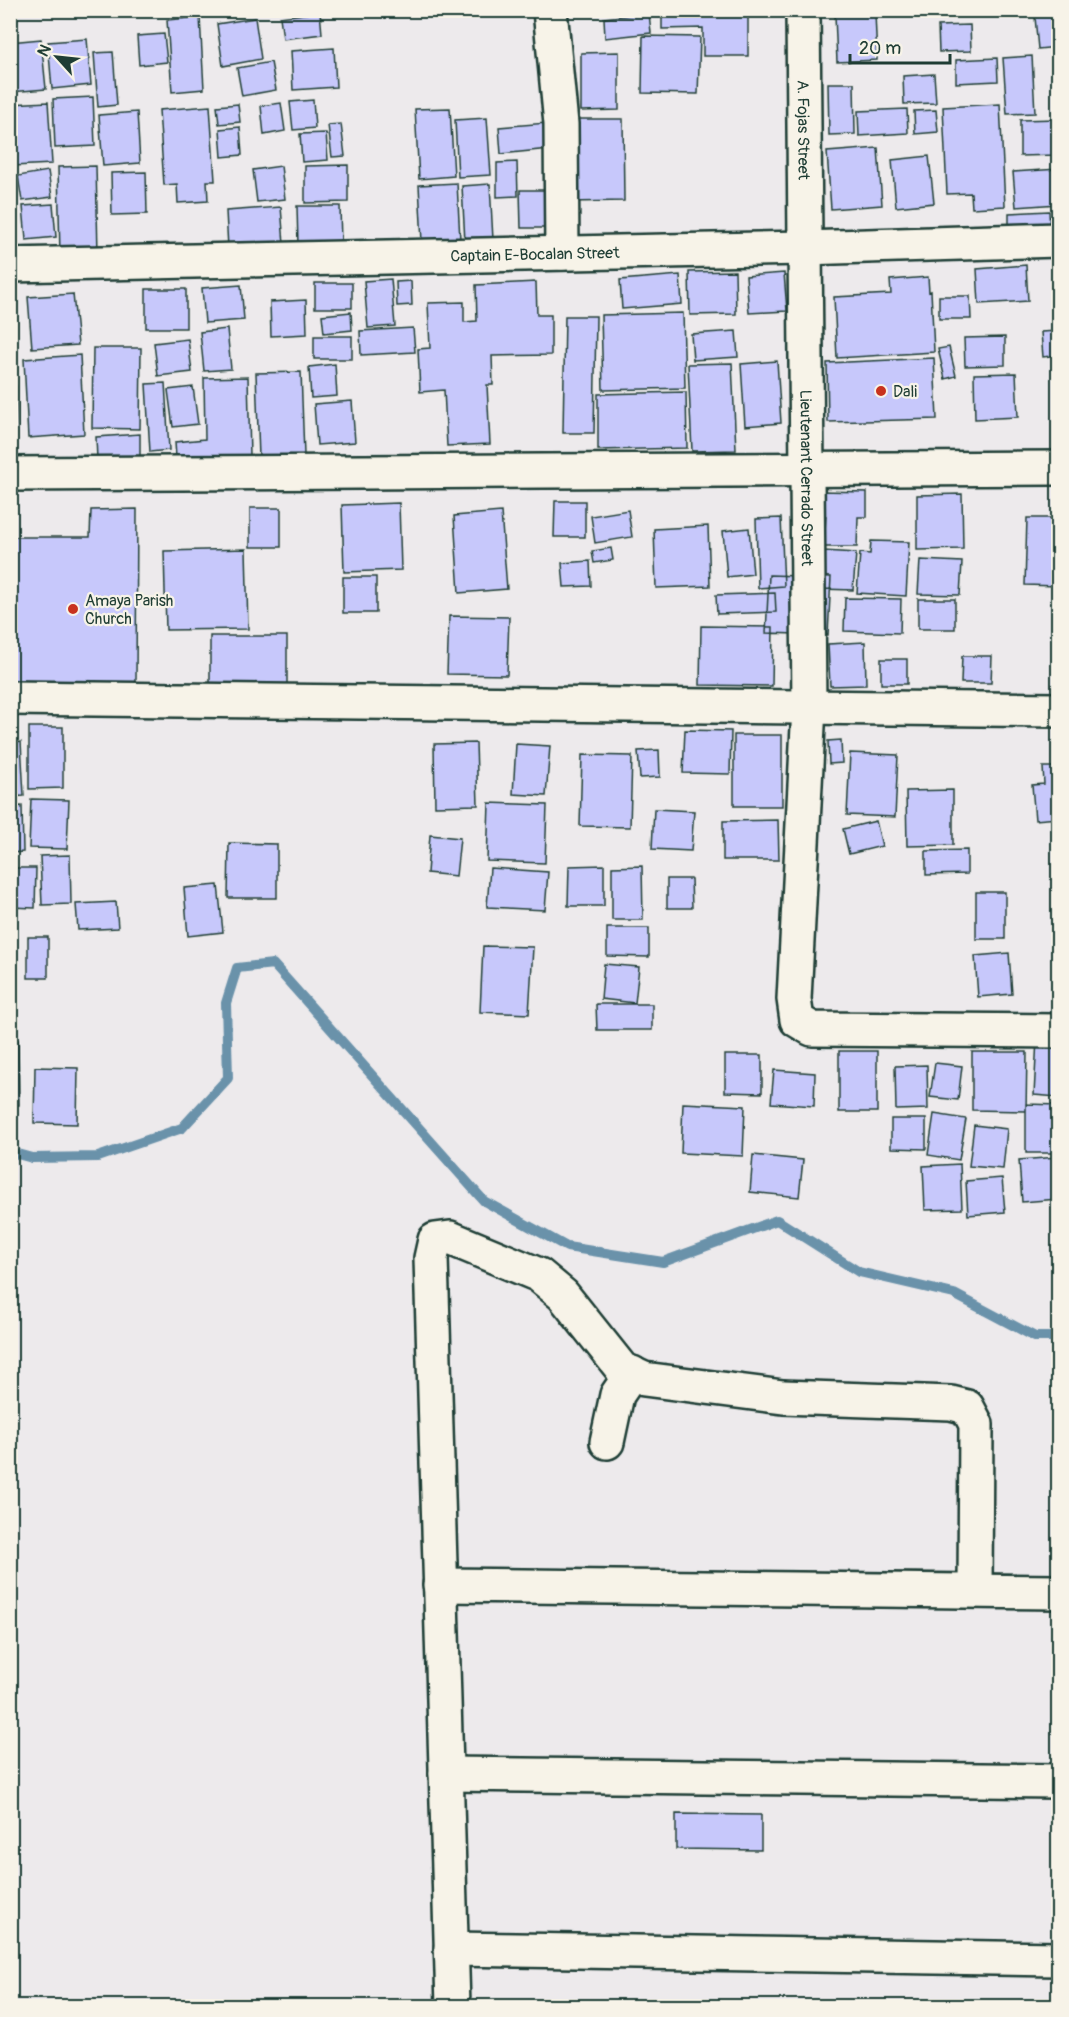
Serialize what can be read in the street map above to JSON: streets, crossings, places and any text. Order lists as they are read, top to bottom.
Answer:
{
  "streets": {
    "street": ["A. Fojas Street", "Captain E-Bocalan Street", "Lieutenant Cerrado Street"]
  },
  "crossings": [
    ["A. Fojas Street", "Captain E-Bocalan Street"],
    ["A. Fojas Street", "Lieutenant Cerrado Street"],
    ["Captain E-Bocalan Street", "Lieutenant Cerrado Street"]
  ],
  "places": ["Dali", "Amaya Parish Church"],
  "scale_bar": "20 m",
  "north": "top left"
}
